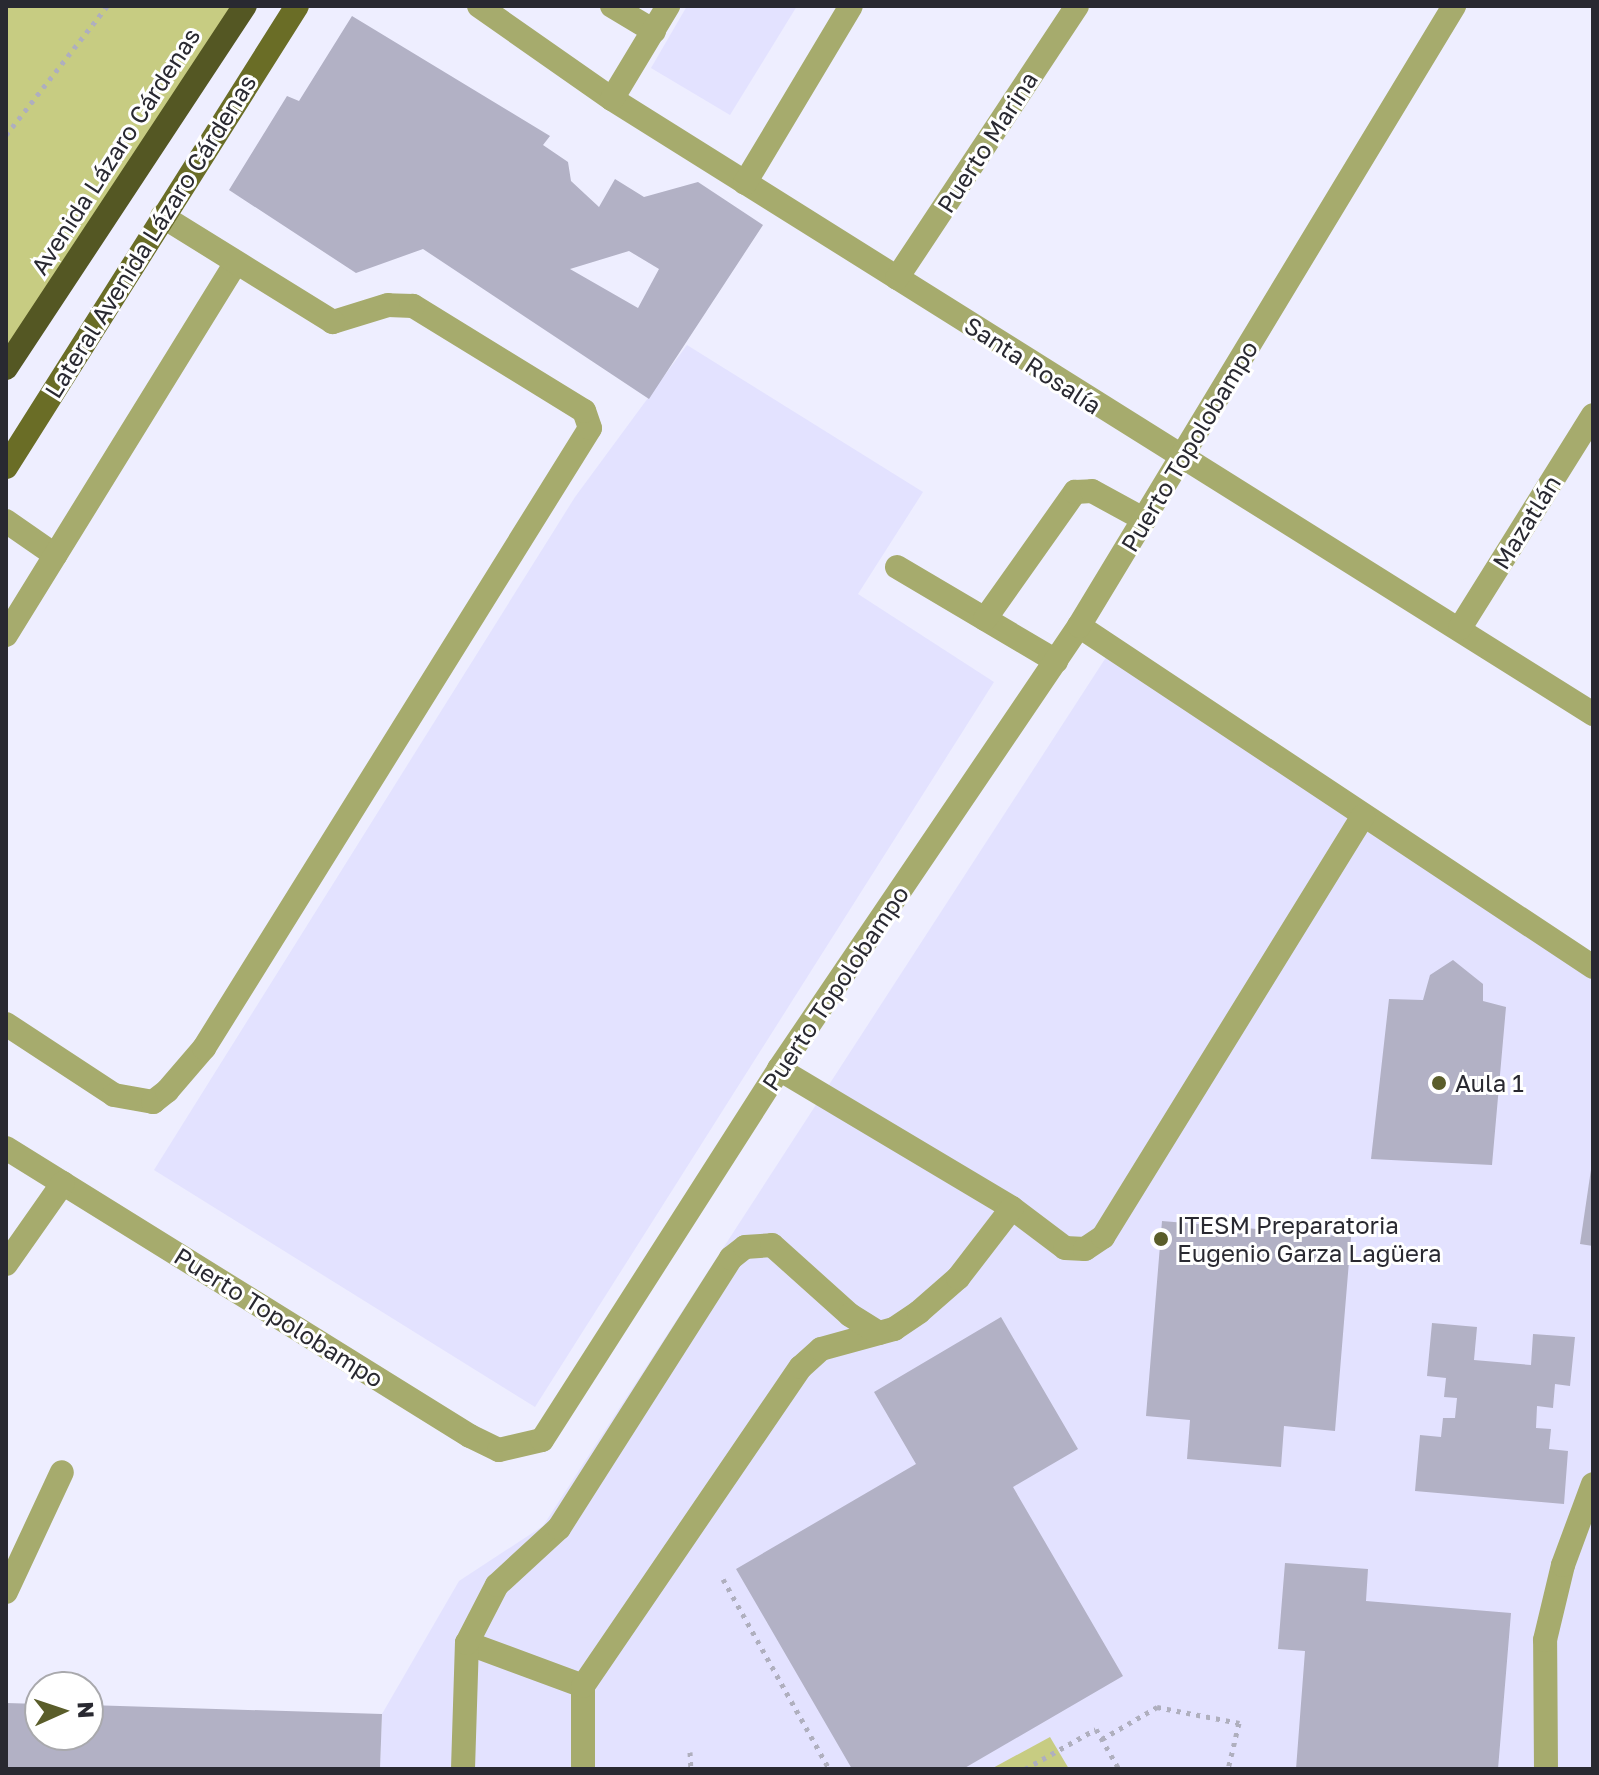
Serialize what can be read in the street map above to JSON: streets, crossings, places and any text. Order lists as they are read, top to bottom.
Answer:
{
  "streets": {
    "highway": ["Avenida Lázaro Cárdenas"],
    "main road": ["Lateral Avenida Lázaro Cárdenas"],
    "street": [
      "Puerto Marina",
      "Santa Rosalía",
      "Puerto Topolobampo",
      "Mazatlán"
    ]
  },
  "crossings": [
    ["Puerto Marina", "Santa Rosalía"],
    ["Santa Rosalía", "Puerto Topolobampo"],
    ["Santa Rosalía", "Mazatlán"]
  ],
  "places": ["Aula 1", "ITESM Preparatoria Eugenio Garza Lagüera"],
  "north": "right"
}
